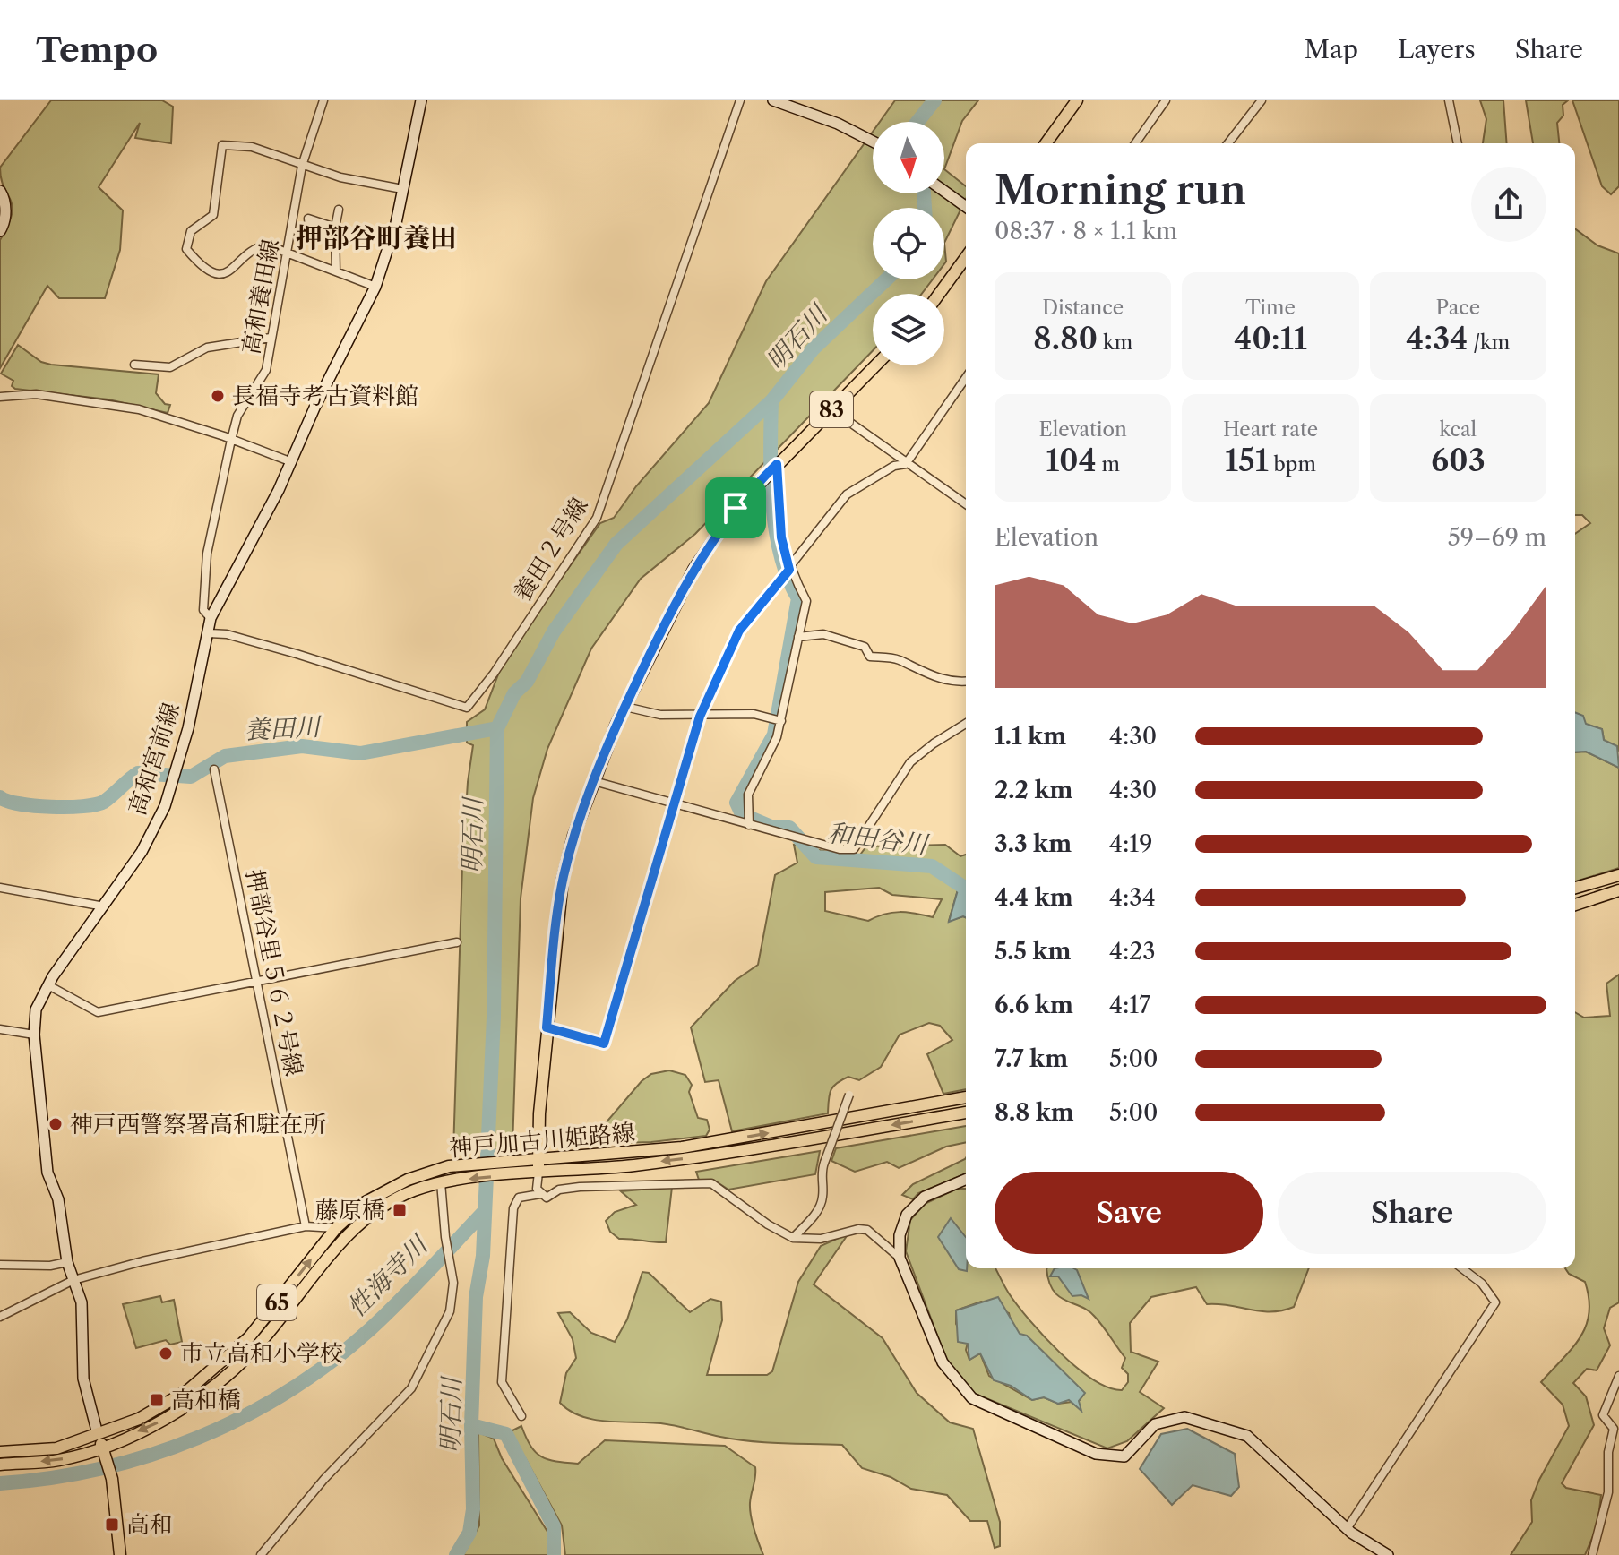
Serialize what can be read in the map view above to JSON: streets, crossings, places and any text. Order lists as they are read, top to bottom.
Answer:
{
  "streets": {
    "main road": ["83", "神戸加古川姫路線", "65"],
    "street": [
      "高和養田線",
      "養田２号線",
      "高和宮前線",
      "押部谷里５６２号線"
    ]
  },
  "crossings": [
    ["高和養田線", "高和宮前線"],
    ["83", "神戸加古川姫路線"],
    ["養田２号線", "高和宮前線"],
    ["高和宮前線", "神戸加古川姫路線"]
  ],
  "districts": ["押部谷町養田"],
  "water": [
    "明石川",
    "養田川",
    "和田谷川",
    "性海寺川"
  ],
  "places": {
    "other": ["長福寺考古資料館", "神戸西警察署高和駐在所", "市立高和小学校"],
    "transit": ["藤原橋", "高和橋", "高和"]
  },
  "north": "bottom",
  "page": {
    "header": "Tempo",
    "nav": ["Map", "Layers", "Share"],
    "heading": ["Morning run", "08:37 · 8 × 1.1 km"],
    "stats": [
      ["Distance", "8.80 km"],
      ["Time", "40:11"],
      ["Pace", "4:34 /km"],
      ["Elevation", "104 m"],
      ["Heart rate", "151 bpm"],
      ["kcal", "603"]
    ],
    "chart": ["Elevation", "59–69 m"],
    "list": [
      {
        "name": "1.1 km",
        "note": "4:30"
      },
      {
        "name": "2.2 km",
        "note": "4:30"
      },
      {
        "name": "3.3 km",
        "note": "4:19"
      },
      {
        "name": "4.4 km",
        "note": "4:34"
      },
      {
        "name": "5.5 km",
        "note": "4:23"
      },
      {
        "name": "6.6 km",
        "note": "4:17"
      },
      {
        "name": "7.7 km",
        "note": "5:00"
      },
      {
        "name": "8.8 km",
        "note": "5:00"
      }
    ],
    "buttons": ["Save", "Share"]
  }
}
